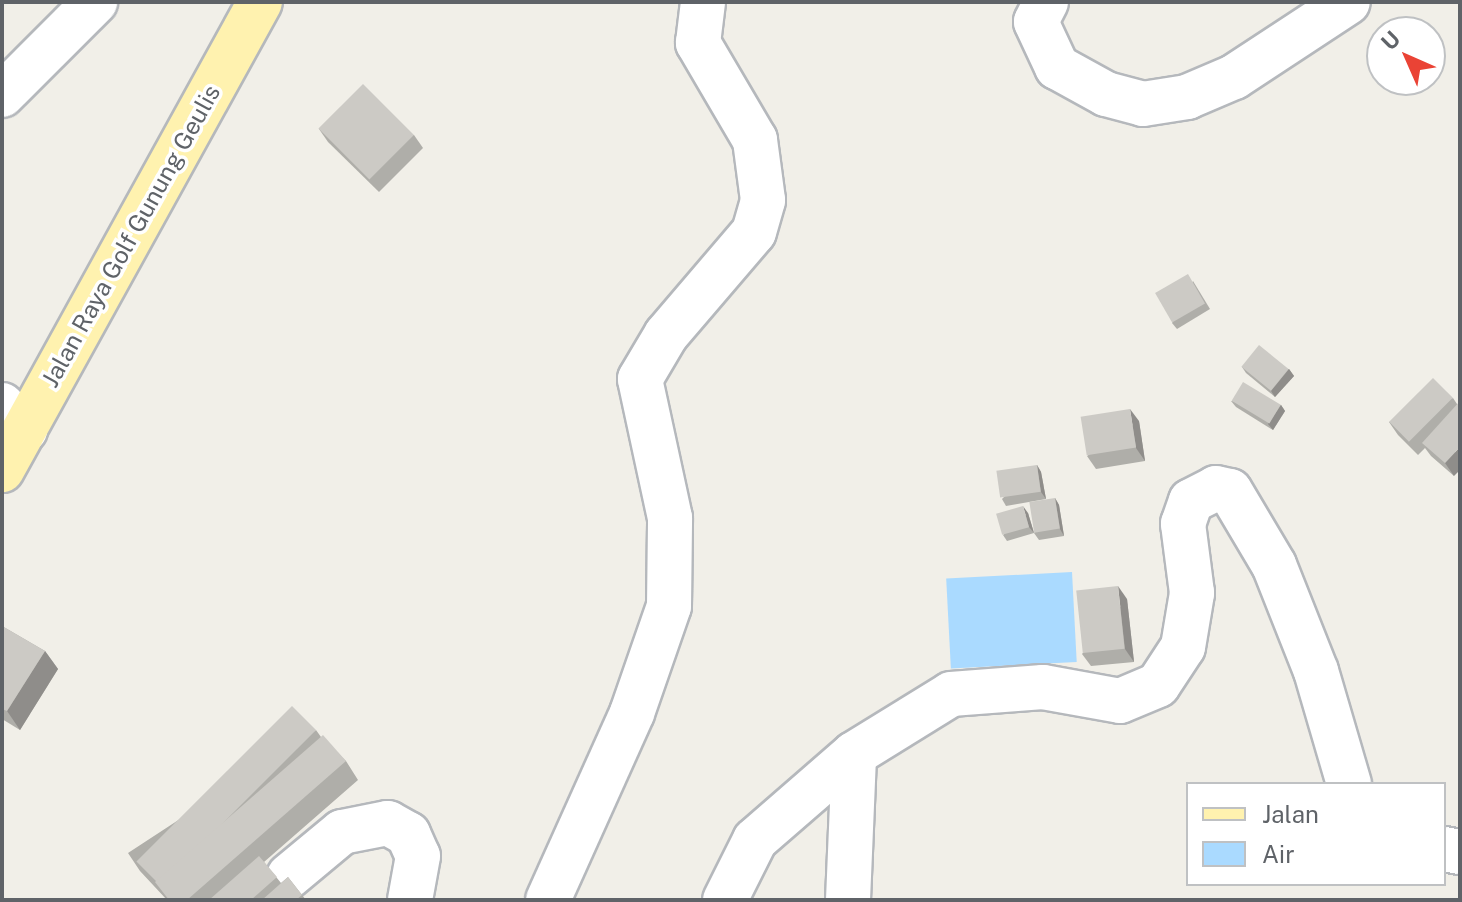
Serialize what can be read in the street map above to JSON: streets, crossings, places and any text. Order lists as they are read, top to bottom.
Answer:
{
  "streets": {
    "main road": ["Jalan Raya Golf Gunung Geulis"]
  },
  "legend": ["Jalan", "Air"],
  "north": "top left"
}
